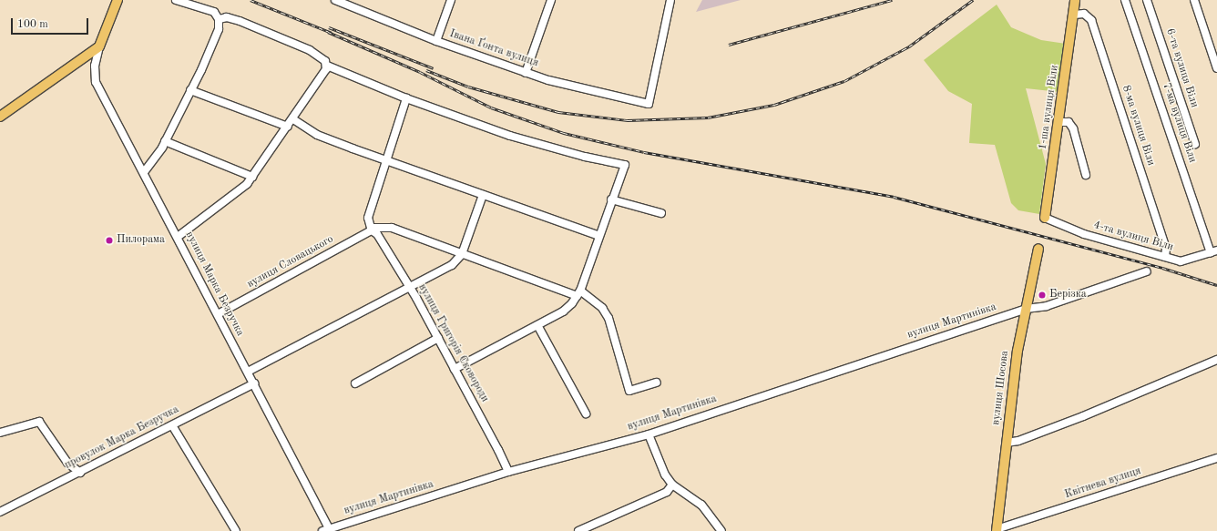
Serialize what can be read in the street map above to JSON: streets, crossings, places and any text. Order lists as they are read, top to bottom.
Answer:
{
  "streets": {
    "main road": ["1-ша вулиця Віли", "вулиця Шосова"],
    "street": [
      "Івана Ґонта вулиця",
      "6-та вулиця Віли",
      "7-ма вулиця Віли",
      "8-ма вулиця Віли",
      "4-та вулиця Віли",
      "вулиця Словацького",
      "вулиця Марка Безручка",
      "вулиця Мартинівка",
      "вулиця Григорія Сковороди",
      "провулок Марка Безручка",
      "Квітнева вулиця"
    ]
  },
  "crossings": [
    ["1-ша вулиця Віли", "8-ма вулиця Віли"],
    ["1-ша вулиця Віли", "4-та вулиця Віли"],
    ["7-ма вулиця Віли", "4-та вулиця Віли"],
    ["8-ма вулиця Віли", "4-та вулиця Віли"],
    ["вулиця Словацького", "вулиця Марка Безручка"],
    ["вулиця Словацького", "вулиця Григорія Сковороди"],
    ["вулиця Марка Безручка", "вулиця Мартинівка"],
    ["вулиця Марка Безручка", "провулок Марка Безручка"],
    ["вулиця Мартинівка", "вулиця Григорія Сковороди"],
    ["вулиця Мартинівка", "вулиця Шосова"],
    ["вулиця Шосова", "Квітнева вулиця"]
  ],
  "places": ["Пилорама", "Берізка"],
  "scale_bar": "100 m"
}
